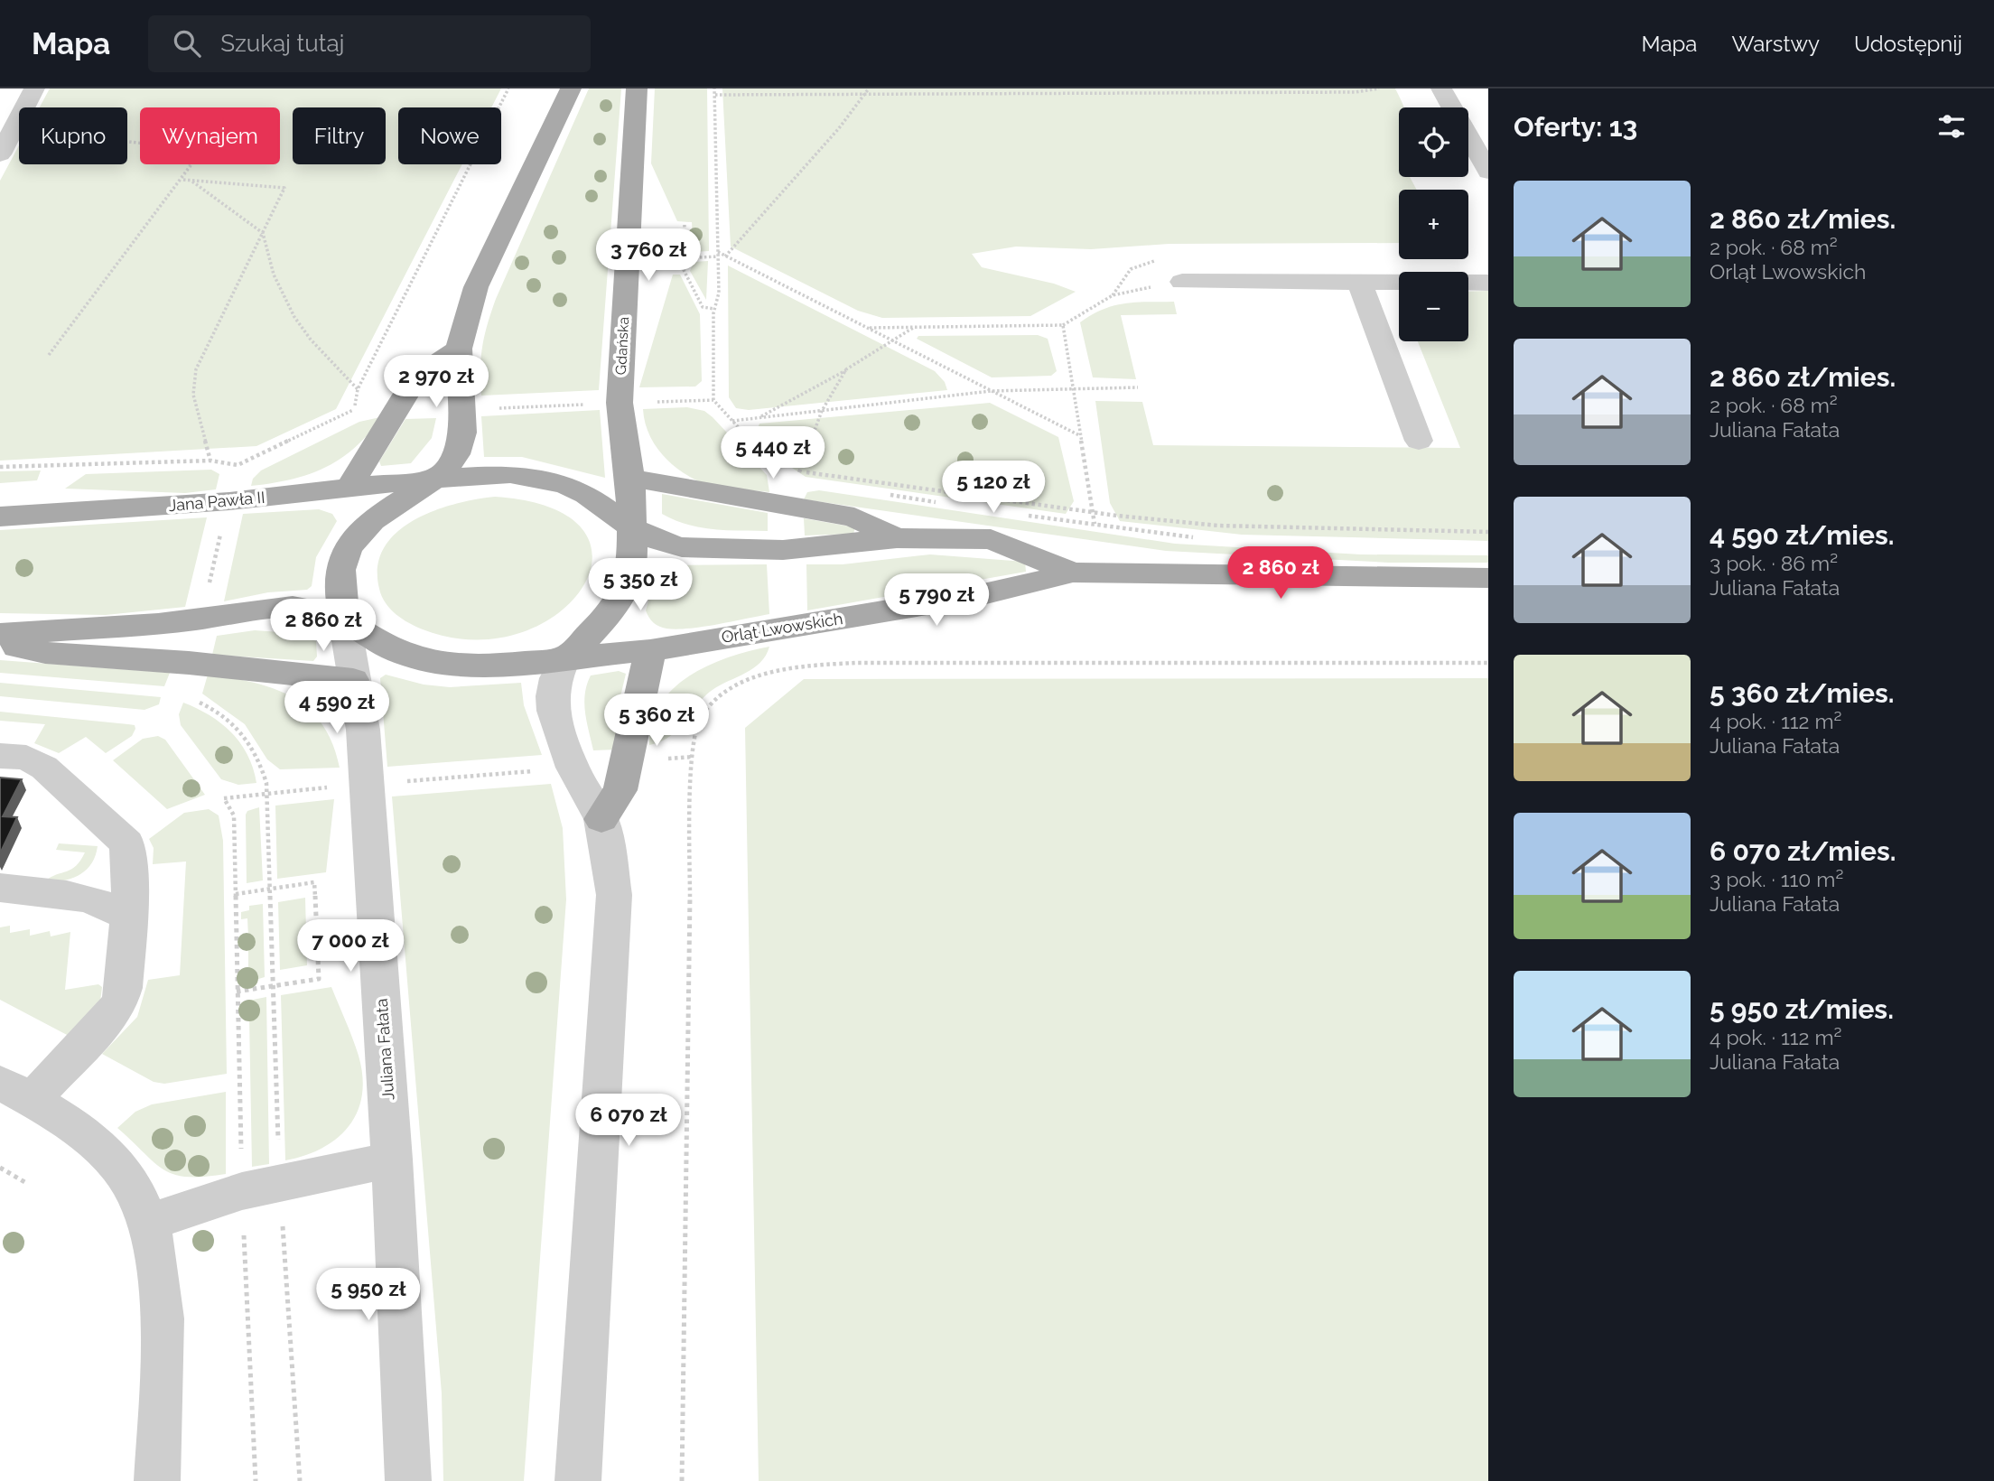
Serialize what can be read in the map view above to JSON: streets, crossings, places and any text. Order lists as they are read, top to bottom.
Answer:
{
  "streets": {
    "main road": ["Gdańska", "Jana Pawła II", "Orląt Lwowskich"],
    "street": ["Juliana Fałata"]
  },
  "crossings": [
    ["Gdańska", "Jana Pawła II"],
    ["Gdańska", "Orląt Lwowskich"],
    ["Jana Pawła II", "Orląt Lwowskich"],
    ["Orląt Lwowskich", "Juliana Fałata"]
  ],
  "page": {
    "header": "Mapa",
    "search": "Szukaj tutaj",
    "nav": ["Mapa", "Warstwy", "Udostępnij"],
    "heading": "Oferty: 13",
    "map_buttons": ["+", "−"],
    "chip": [
      "Kupno",
      "Wynajem",
      "Filtry",
      "Nowe"
    ],
    "list": [
      {
        "name": "2 860 zł/mies.",
        "note": "2 pok. · 68 m² · Orląt Lwowskich"
      },
      {
        "name": "2 860 zł/mies.",
        "note": "2 pok. · 68 m² · Juliana Fałata"
      },
      {
        "name": "4 590 zł/mies.",
        "note": "3 pok. · 86 m² · Juliana Fałata"
      },
      {
        "name": "5 360 zł/mies.",
        "note": "4 pok. · 112 m² · Juliana Fałata"
      },
      {
        "name": "6 070 zł/mies.",
        "note": "3 pok. · 110 m² · Juliana Fałata"
      },
      {
        "name": "5 950 zł/mies.",
        "note": "4 pok. · 112 m² · Juliana Fałata"
      }
    ],
    "price": [
      "3 760 zł",
      "2 970 zł",
      "5 440 zł",
      "5 120 zł",
      "2 860 zł",
      "5 350 zł",
      "5 790 zł",
      "2 860 zł",
      "4 590 zł",
      "5 360 zł",
      "7 000 zł",
      "6 070 zł",
      "5 950 zł"
    ]
  }
}
